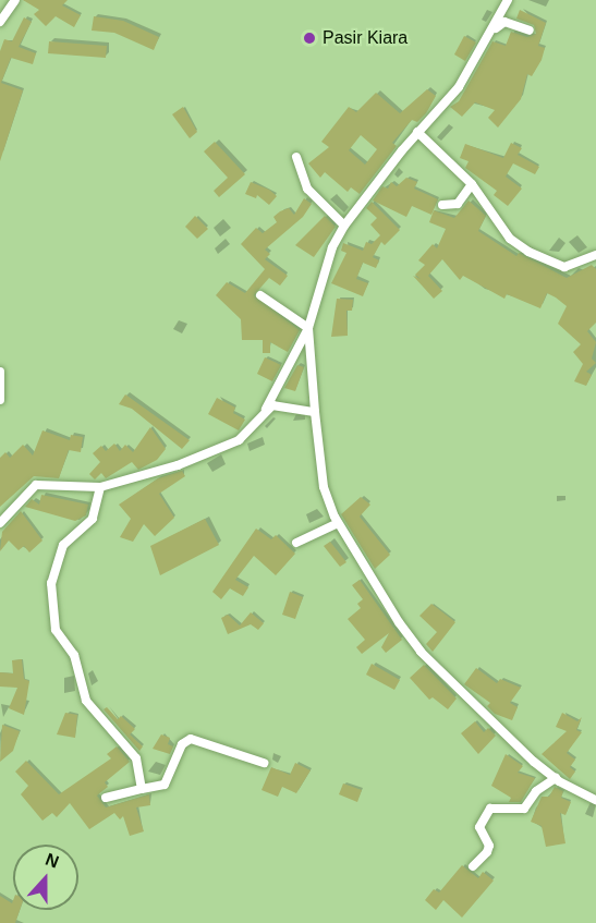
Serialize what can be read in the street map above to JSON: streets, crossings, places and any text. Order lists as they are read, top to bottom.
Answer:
{
  "places": ["Pasir Kiara"],
  "north": "top"
}
